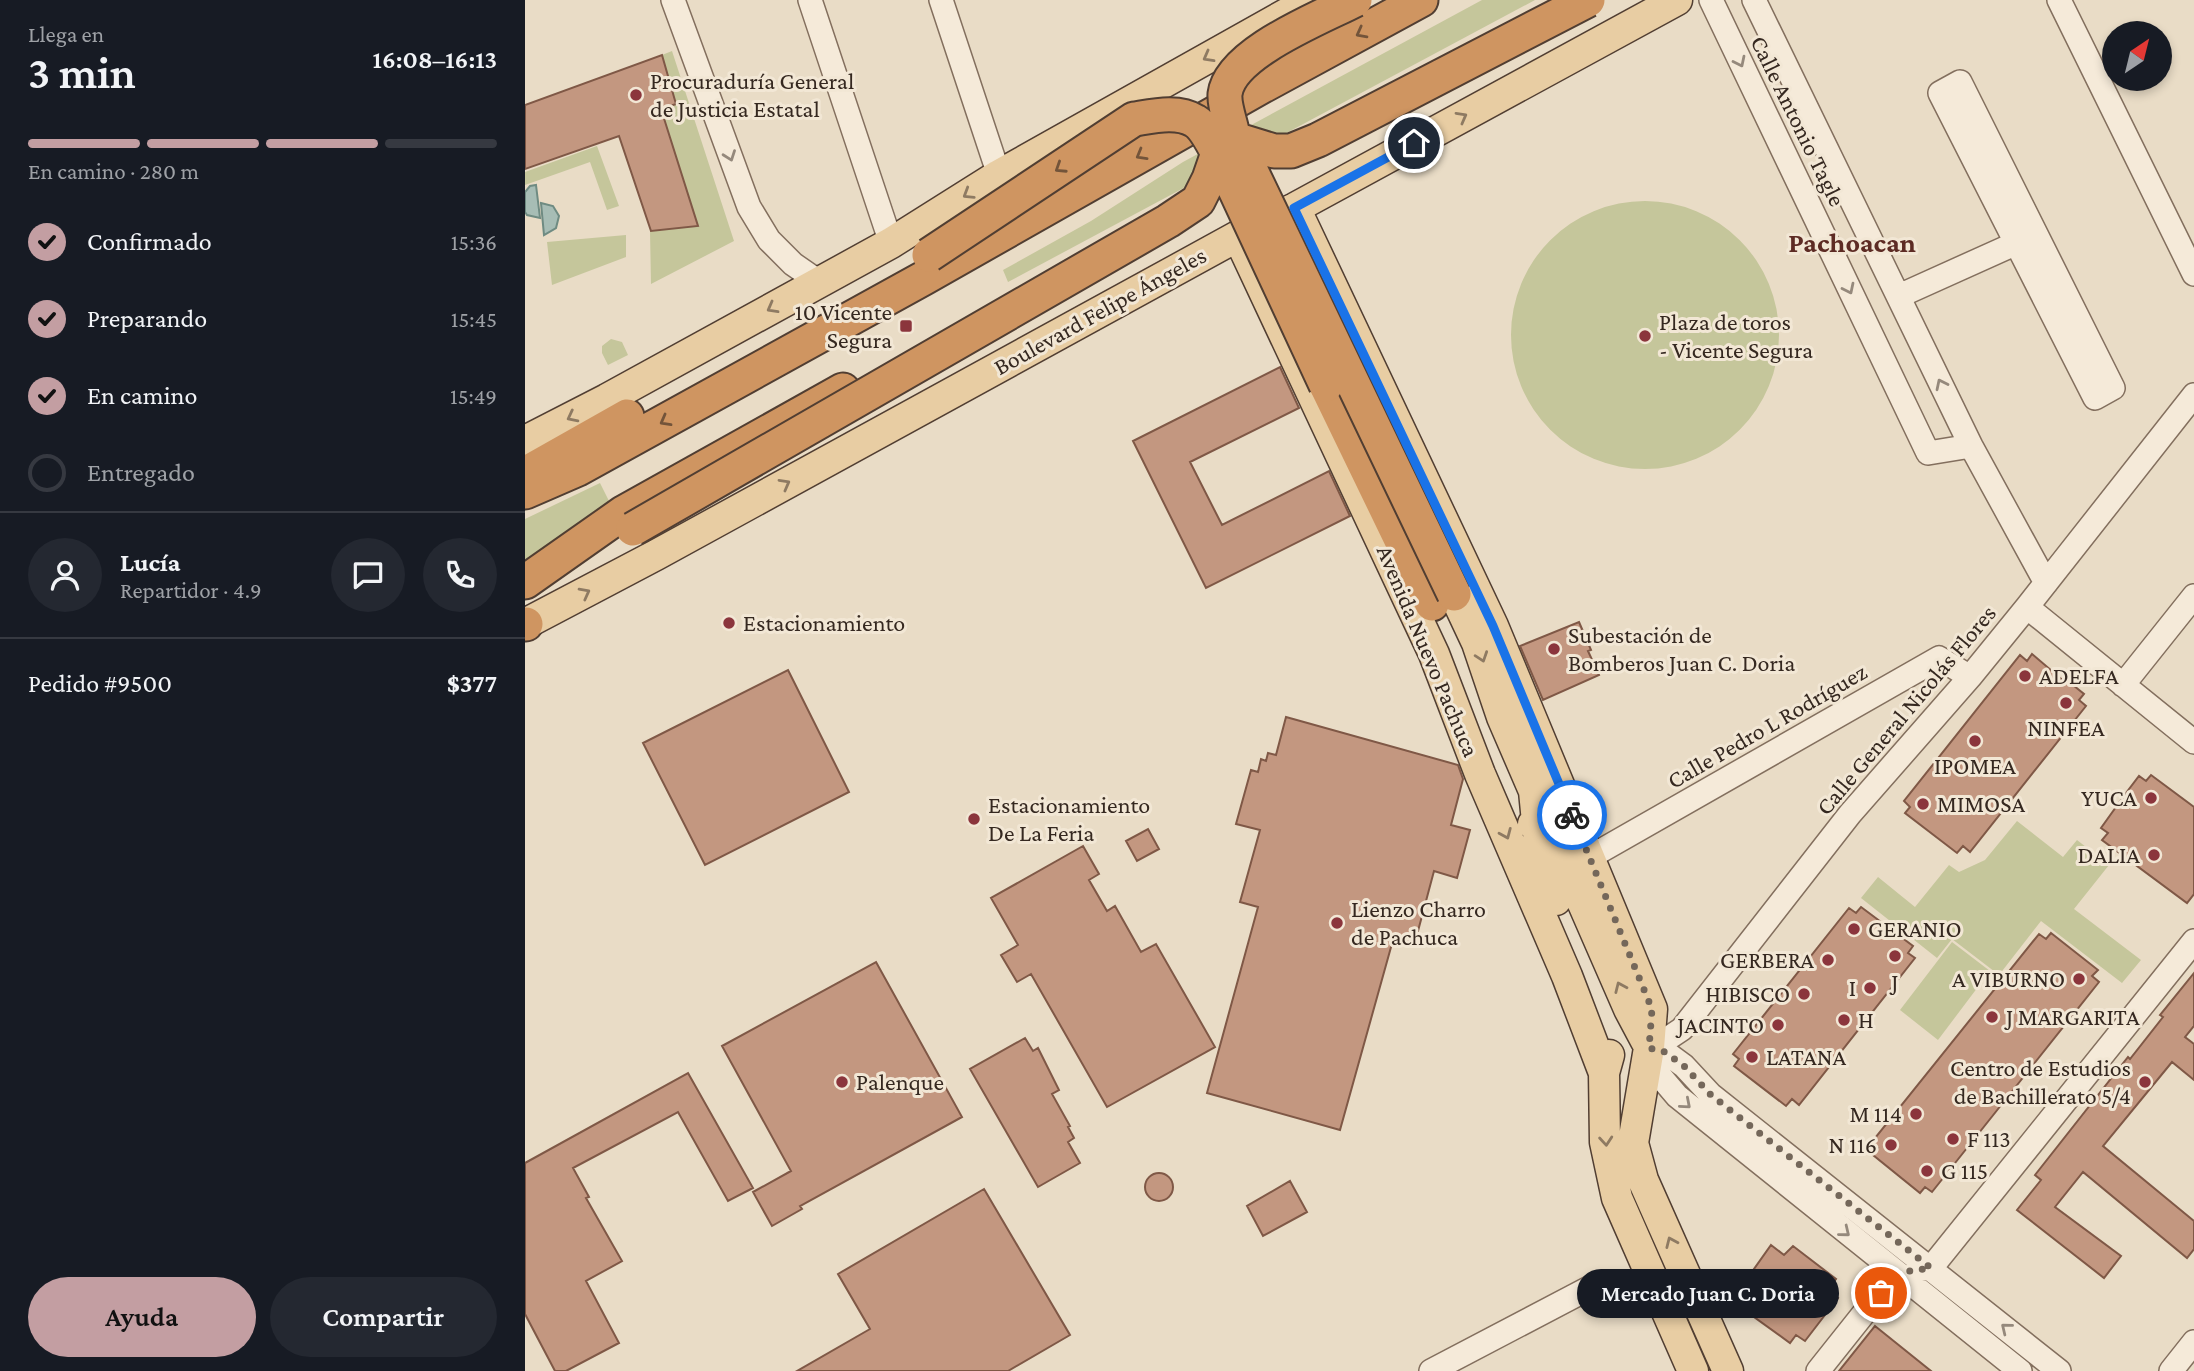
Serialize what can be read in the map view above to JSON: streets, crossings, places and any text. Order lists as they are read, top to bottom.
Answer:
{
  "streets": {
    "main road": ["Boulevard Felipe Ángeles", "Avenida Nuevo Pachuca"],
    "street": ["Calle Antonio Tagle", "Calle General Nicolás Flores", "Calle Pedro L Rodríguez"]
  },
  "crossings": [
    ["Calle Antonio Tagle", "Calle General Nicolás Flores"],
    ["Boulevard Felipe Ángeles", "Avenida Nuevo Pachuca"],
    ["Calle General Nicolás Flores", "Calle Pedro L Rodríguez"]
  ],
  "districts": ["Pachoacan"],
  "places": {
    "other": [
      "Procuraduría General de Justicia Estatal",
      "Plaza de toros - Vicente Segura",
      "Estacionamiento",
      "Subestación de Bomberos Juan C. Doria",
      "ADELFA",
      "NINFEA",
      "IPOMEA",
      "YUCA",
      "MIMOSA",
      "Estacionamiento De La Feria",
      "DALIA",
      "Lienzo Charro de Pachuca",
      "GERANIO",
      "J",
      "GERBERA",
      "A VIBURNO",
      "I",
      "HIBISCO",
      "J MARGARITA",
      "H",
      "JACINTO",
      "LATANA",
      "Palenque",
      "Centro de Estudios de Bachillerato 5/4",
      "M 114",
      "F 113",
      "N 116",
      "G 115",
      "Mercado Juan C. Doria"
    ],
    "transit": ["10 Vicente Segura"]
  },
  "north": "top right",
  "page": {
    "heading": ["3 min", "Llega en", "16:08–16:13"],
    "panel": [
      "Lucía",
      "Repartidor · 4.9",
      "Pedido #9500",
      "$377"
    ],
    "bar": "En camino · 280 m",
    "list": [
      ["Confirmado", "15:36"],
      ["Preparando", "15:45"],
      ["En camino", "15:49"],
      "Entregado"
    ],
    "buttons": ["Ayuda", "Compartir"],
    "bubble": "Mercado Juan C. Doria"
  }
}
